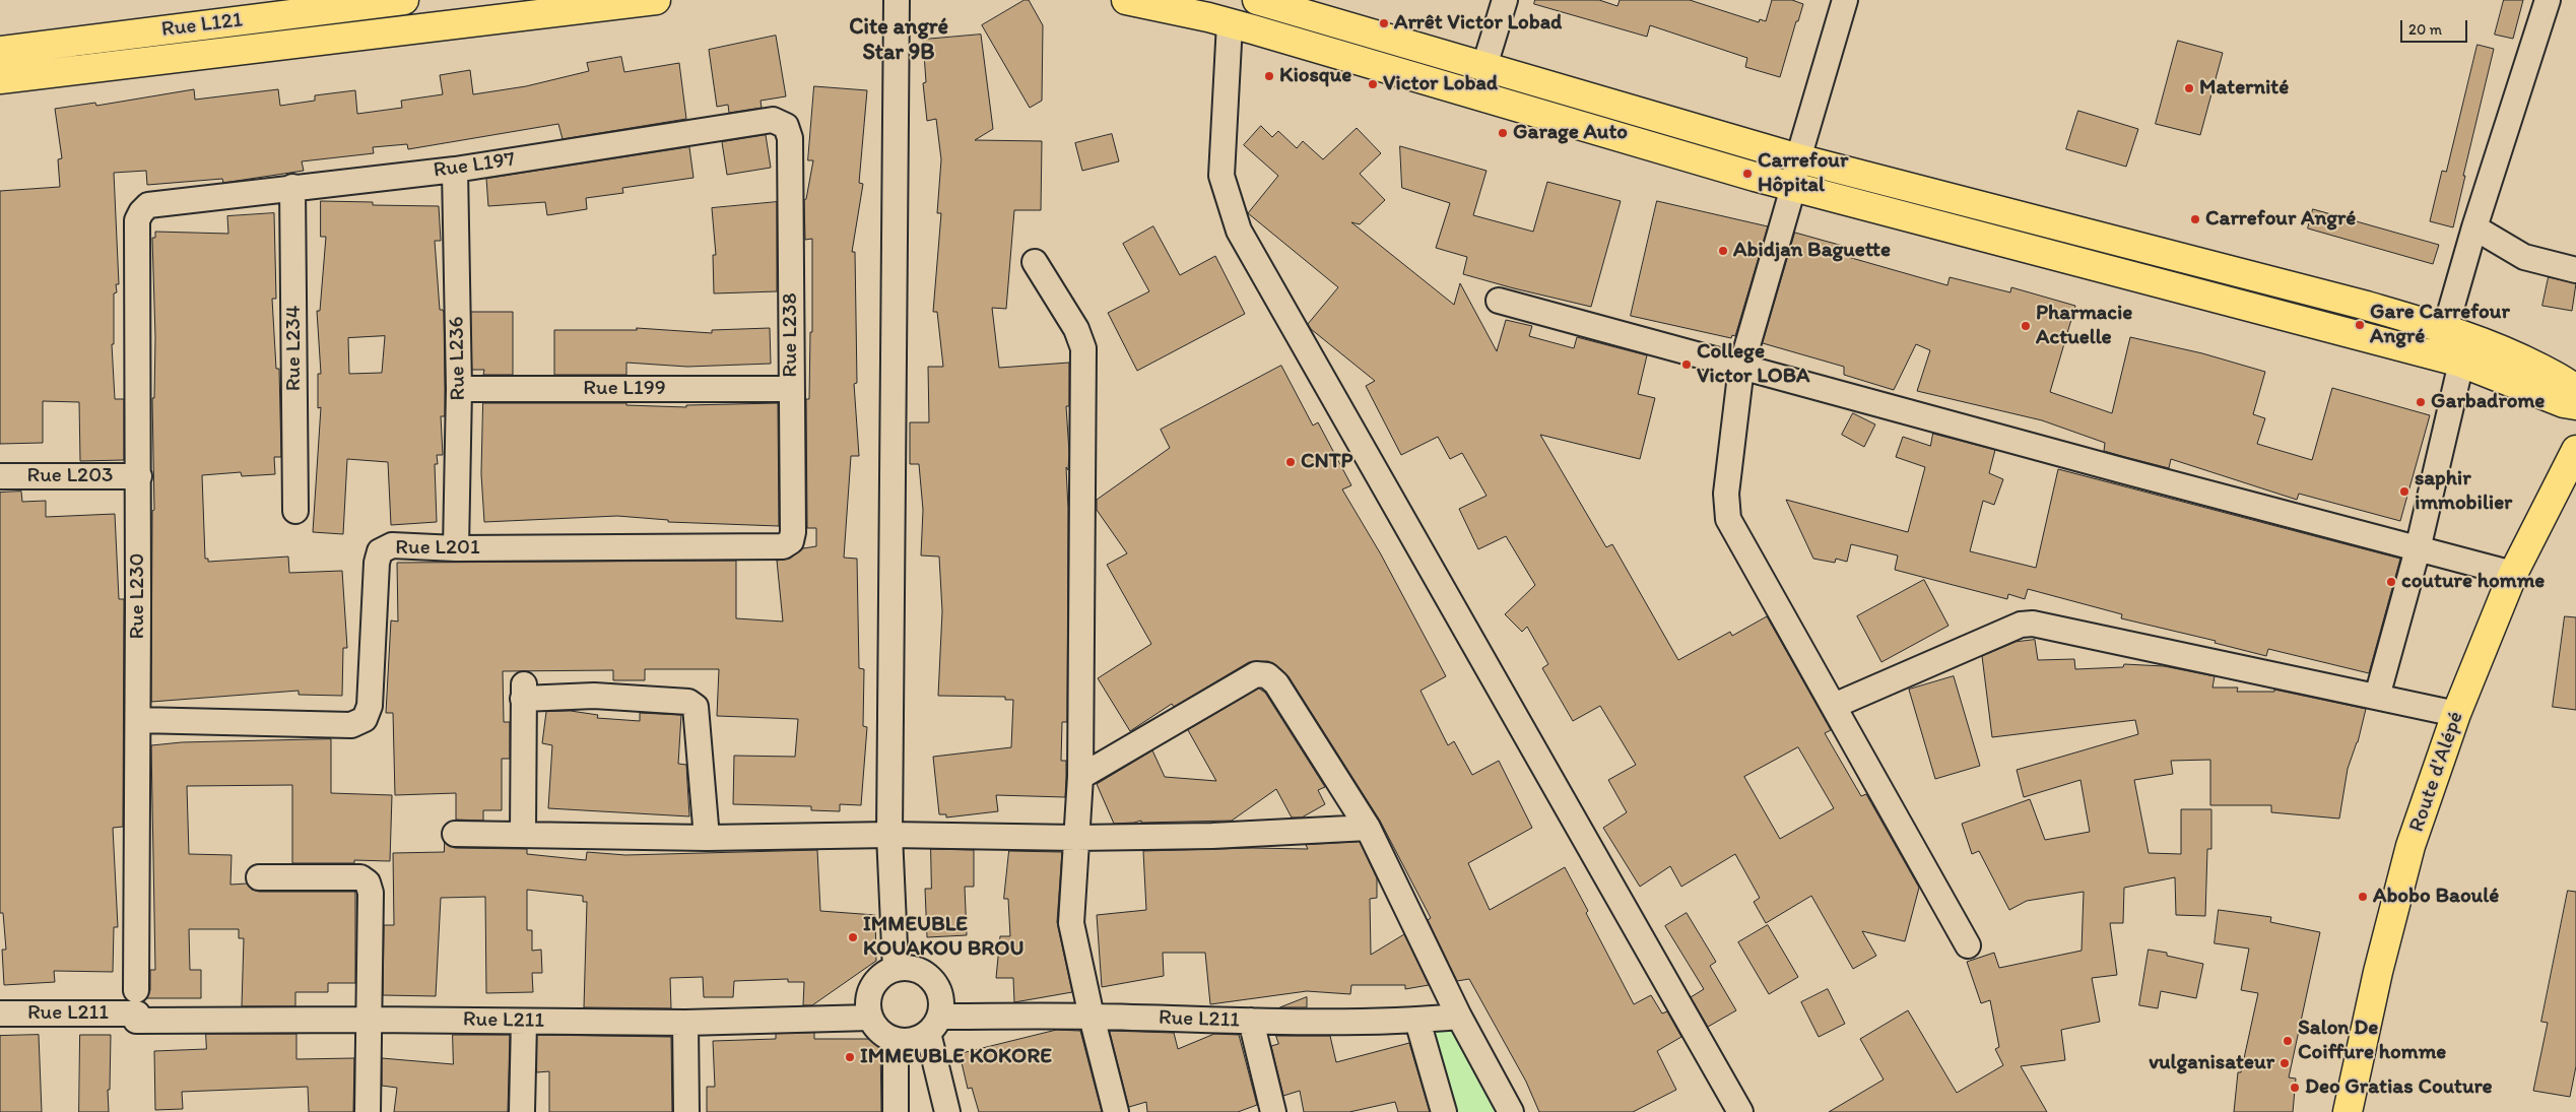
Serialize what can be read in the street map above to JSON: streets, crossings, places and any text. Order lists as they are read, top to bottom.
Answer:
{
  "streets": {
    "main road": ["Rue L121", "Route d'Alépé"],
    "street": [
      "Rue L197",
      "Rue L238",
      "Rue L234",
      "Rue L236",
      "Rue L199",
      "Rue L203",
      "Rue L201",
      "Rue L230",
      "Rue L211"
    ]
  },
  "crossings": [
    ["Rue L197", "Rue L238"],
    ["Rue L197", "Rue L234"],
    ["Rue L197", "Rue L236"],
    ["Rue L197", "Rue L230"],
    ["Rue L238", "Rue L199"],
    ["Rue L238", "Rue L201"],
    ["Rue L236", "Rue L199"],
    ["Rue L236", "Rue L201"],
    ["Rue L203", "Rue L230"],
    ["Rue L201", "Rue L230"]
  ],
  "districts": ["Cite angré Star 9B"],
  "places": [
    "Arrêt Victor Lobad",
    "Kiosque",
    "Victor Lobad",
    "Maternité",
    "Garage Auto",
    "Carrefour Hôpital",
    "Carrefour Angré",
    "Abidjan Baguette",
    "Gare Carrefour Angré",
    "Pharmacie Actuelle",
    "College Victor LOBA",
    "Garbadrome",
    "CNTP",
    "saphir immobilier",
    "couture homme",
    "Abobo Baoulé",
    "IMMEUBLE KOUAKOU BROU",
    "Salon De Coiffure homme",
    "IMMEUBLE KOKORE",
    "vulganisateur",
    "Deo Gratias Couture"
  ],
  "scale_bar": "20 m"
}
